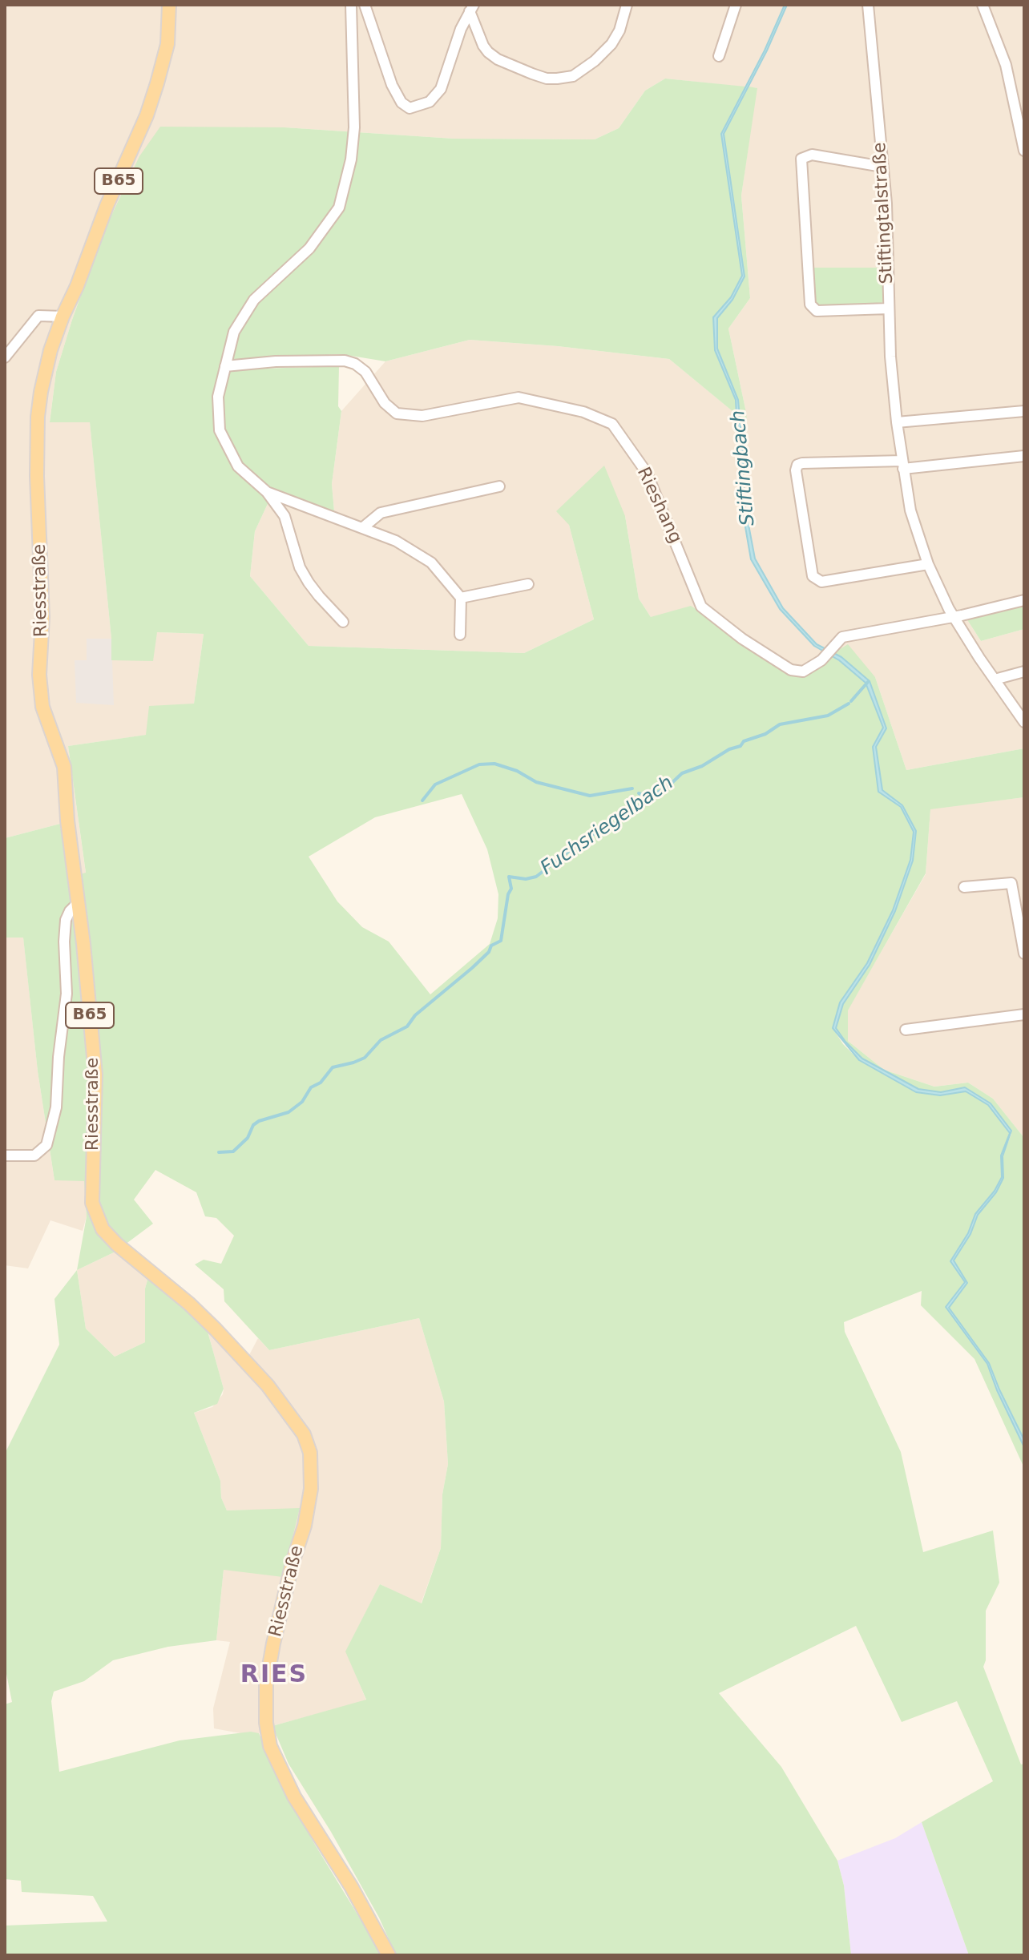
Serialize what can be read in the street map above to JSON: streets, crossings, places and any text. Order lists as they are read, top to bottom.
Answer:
{
  "streets": {
    "main road": ["B65", "Riesstraße"],
    "street": ["Stiftingtalstraße", "Rieshang"]
  },
  "crossings": [
    ["Stiftingtalstraße", "Rieshang"]
  ],
  "districts": ["RIES"],
  "water": ["Stiftingbach", "Fuchsriegelbach"]
}
